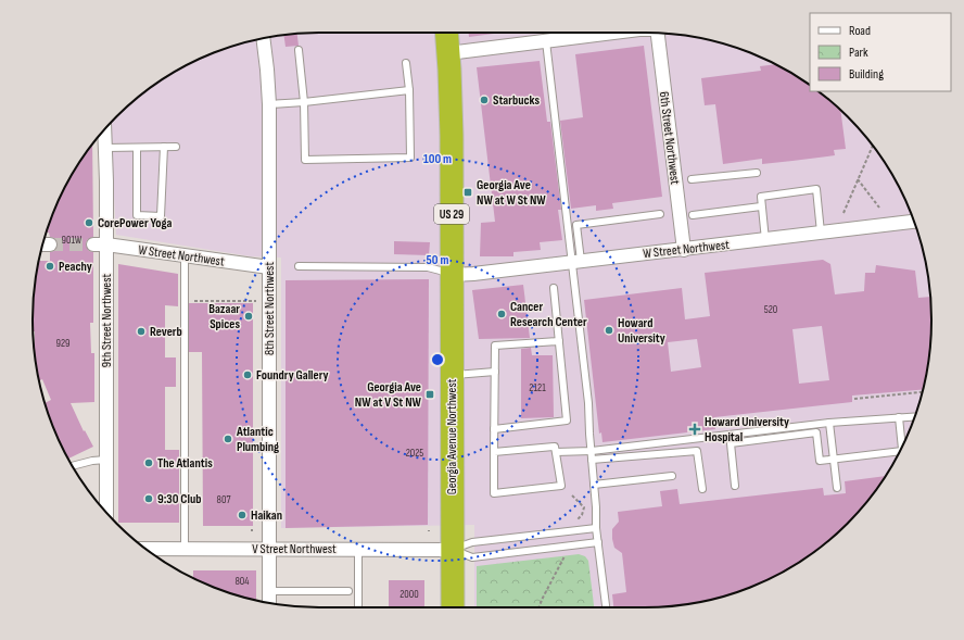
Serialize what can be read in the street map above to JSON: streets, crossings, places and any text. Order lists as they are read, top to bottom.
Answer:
{
  "streets": {
    "highway": ["US 29", "Georgia Avenue Northwest"],
    "street": [
      "6th Street Northwest",
      "W Street Northwest",
      "8th Street Northwest",
      "9th Street Northwest",
      "V Street Northwest"
    ]
  },
  "crossings": [
    ["6th Street Northwest", "W Street Northwest"],
    ["W Street Northwest", "8th Street Northwest"],
    ["W Street Northwest", "9th Street Northwest"],
    ["W Street Northwest", "Georgia Avenue Northwest"],
    ["8th Street Northwest", "V Street Northwest"],
    ["Georgia Avenue Northwest", "V Street Northwest"]
  ],
  "places": {
    "other": [
      "Starbucks",
      "CorePower Yoga",
      "Peachy",
      "Cancer Research Center",
      "Bazaar Spices",
      "Howard University",
      "Reverb",
      "Foundry Gallery",
      "Atlantic Plumbing",
      "The Atlantis",
      "9:30 Club",
      "Haikan"
    ],
    "transit": ["Georgia Ave NW at W St NW", "Georgia Ave NW at V St NW"],
    "health": ["Howard University Hospital"]
  },
  "house_numbers": [
    "901W",
    "520",
    "929",
    "2121",
    "2025",
    "807",
    "804",
    "2000"
  ],
  "legend": ["Road", "Park", "Building"],
  "rings": ["100 m", "50 m"]
}
